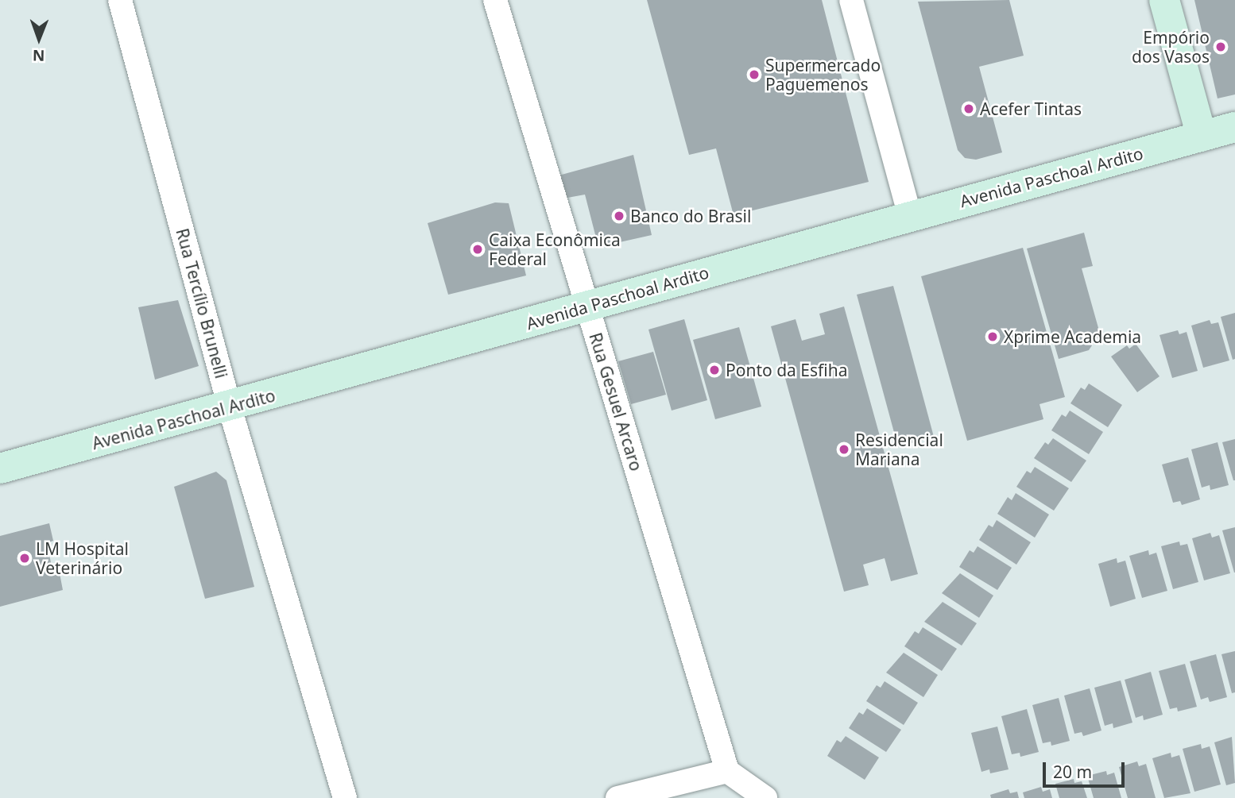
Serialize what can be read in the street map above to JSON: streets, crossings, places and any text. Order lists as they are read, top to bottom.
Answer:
{
  "streets": {
    "main road": ["Avenida Paschoal Ardito"],
    "street": ["Rua Tercílio Brunelli", "Rua Gesuel Arcaro"]
  },
  "crossings": [
    ["Avenida Paschoal Ardito", "Rua Tercílio Brunelli"],
    ["Avenida Paschoal Ardito", "Rua Gesuel Arcaro"]
  ],
  "places": [
    "Empório dos Vasos",
    "Supermercado Paguemenos",
    "Acefer Tintas",
    "Banco do Brasil",
    "Caixa Econômica Federal",
    "Xprime Academia",
    "Ponto da Esfiha",
    "Residencial Mariana",
    "LM Hospital Veterinário"
  ],
  "scale_bar": "20 m",
  "north": "bottom"
}
